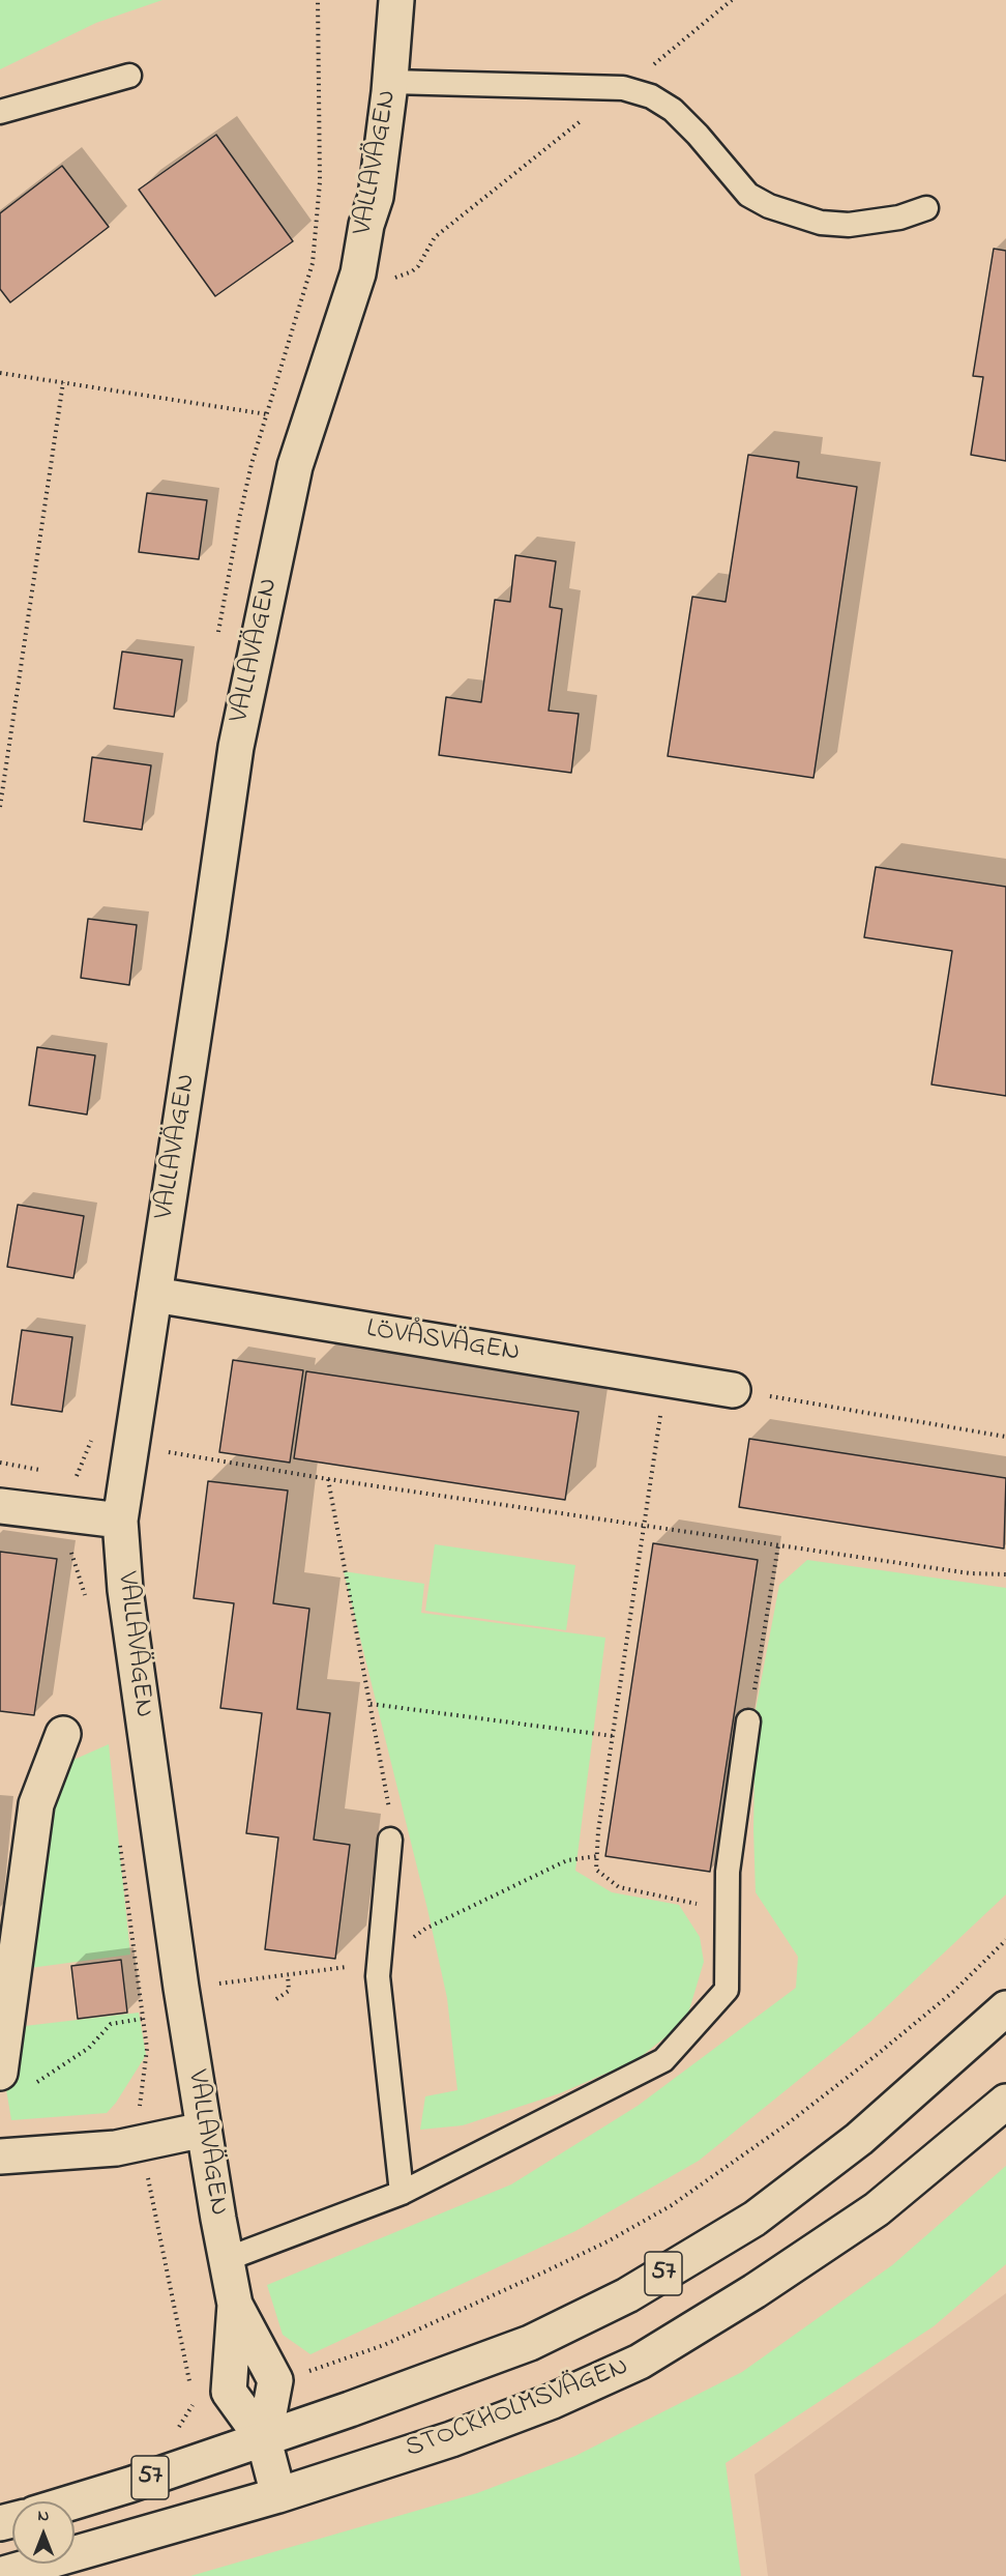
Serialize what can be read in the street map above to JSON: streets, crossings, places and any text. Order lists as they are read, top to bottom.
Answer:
{
  "streets": {
    "street": [
      "VALLAVÄGEN",
      "LÖVÅSVÄGEN",
      "57",
      "STOCKHOLMSVÄGEN"
    ]
  },
  "crossings": [
    ["VALLAVÄGEN", "LÖVÅSVÄGEN"],
    ["VALLAVÄGEN", "57"]
  ],
  "north": "top"
}
